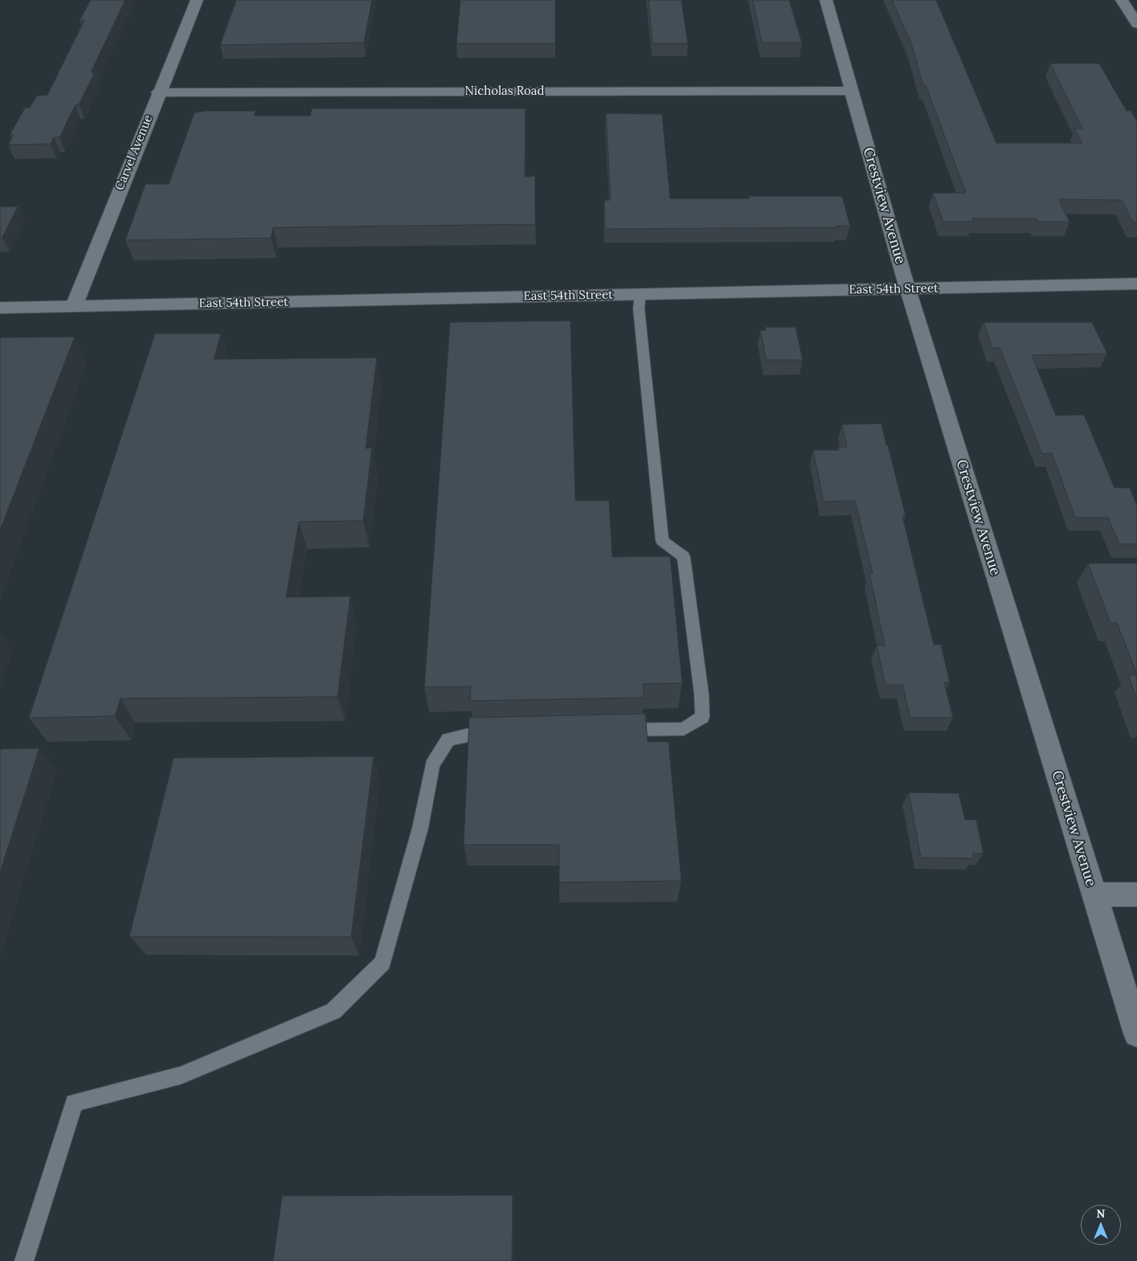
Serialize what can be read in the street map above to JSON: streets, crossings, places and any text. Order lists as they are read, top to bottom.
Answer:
{
  "streets": {
    "street": [
      "Nicholas Road",
      "Carvel Avenue",
      "Crestview Avenue",
      "East 54th Street"
    ]
  },
  "crossings": [
    ["Nicholas Road", "Carvel Avenue"],
    ["Nicholas Road", "Crestview Avenue"],
    ["Carvel Avenue", "East 54th Street"],
    ["Crestview Avenue", "East 54th Street"]
  ],
  "north": "top"
}
